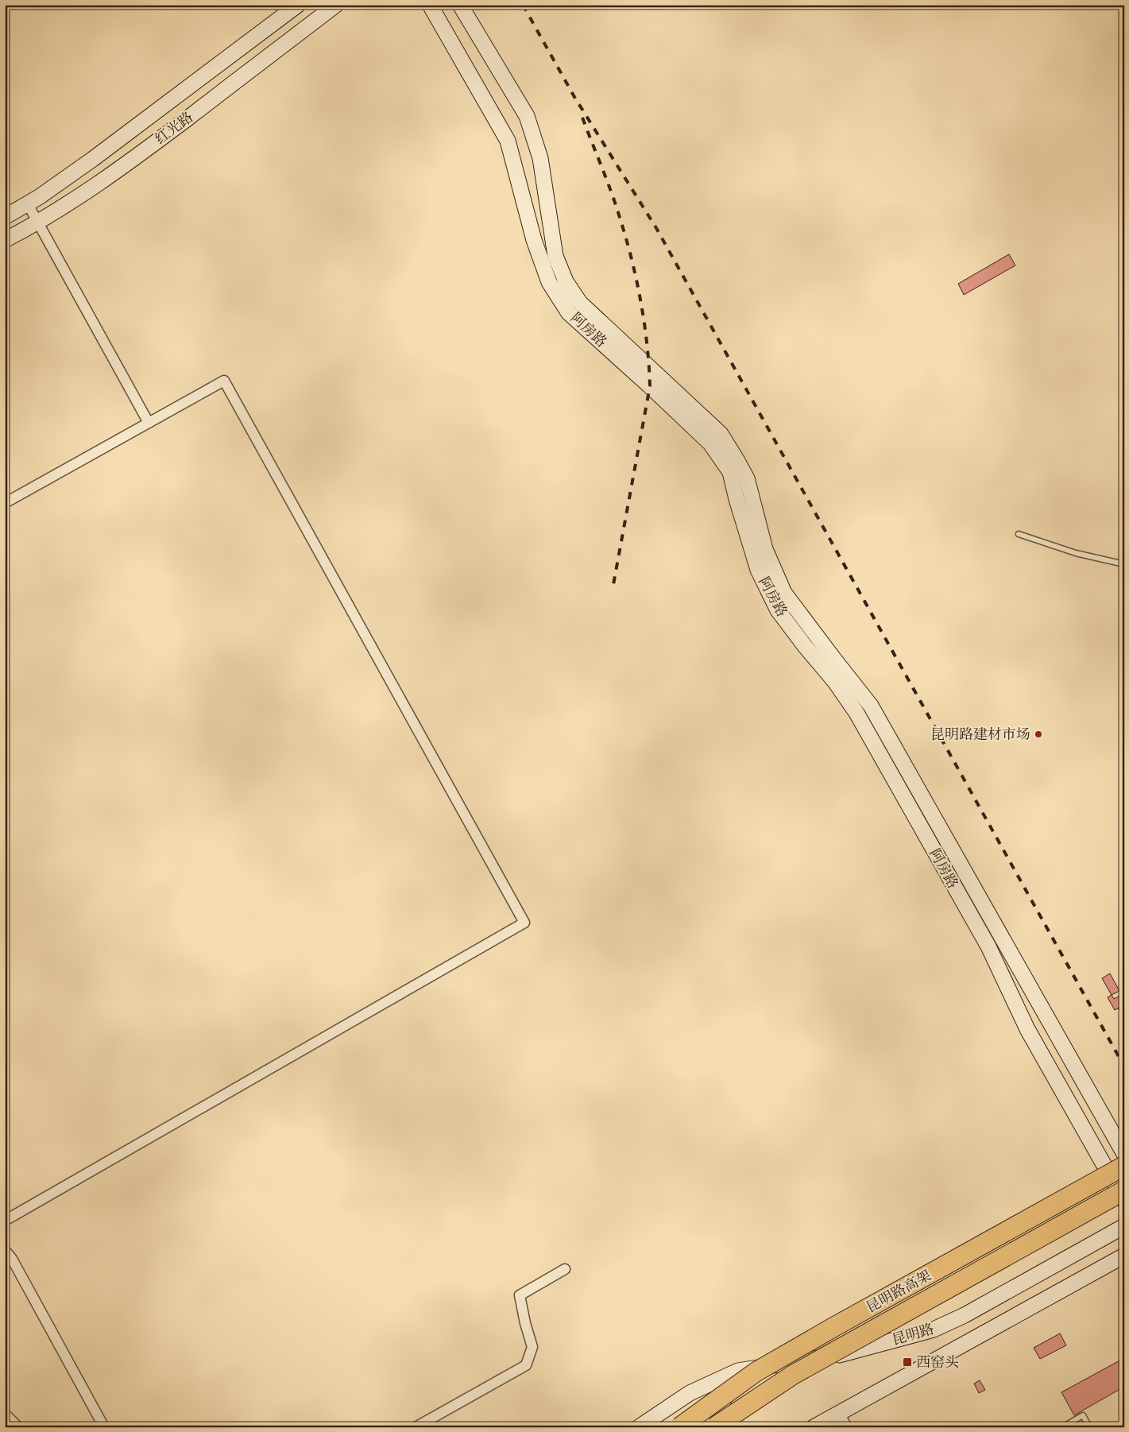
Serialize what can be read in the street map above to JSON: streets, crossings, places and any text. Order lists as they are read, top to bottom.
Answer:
{
  "streets": {
    "highway": ["昆明路高架"],
    "main road": ["红光路", "阿房路", "昆明路"]
  },
  "places": {
    "other": ["昆明路建材市场"],
    "transit": ["西窑头"]
  }
}
